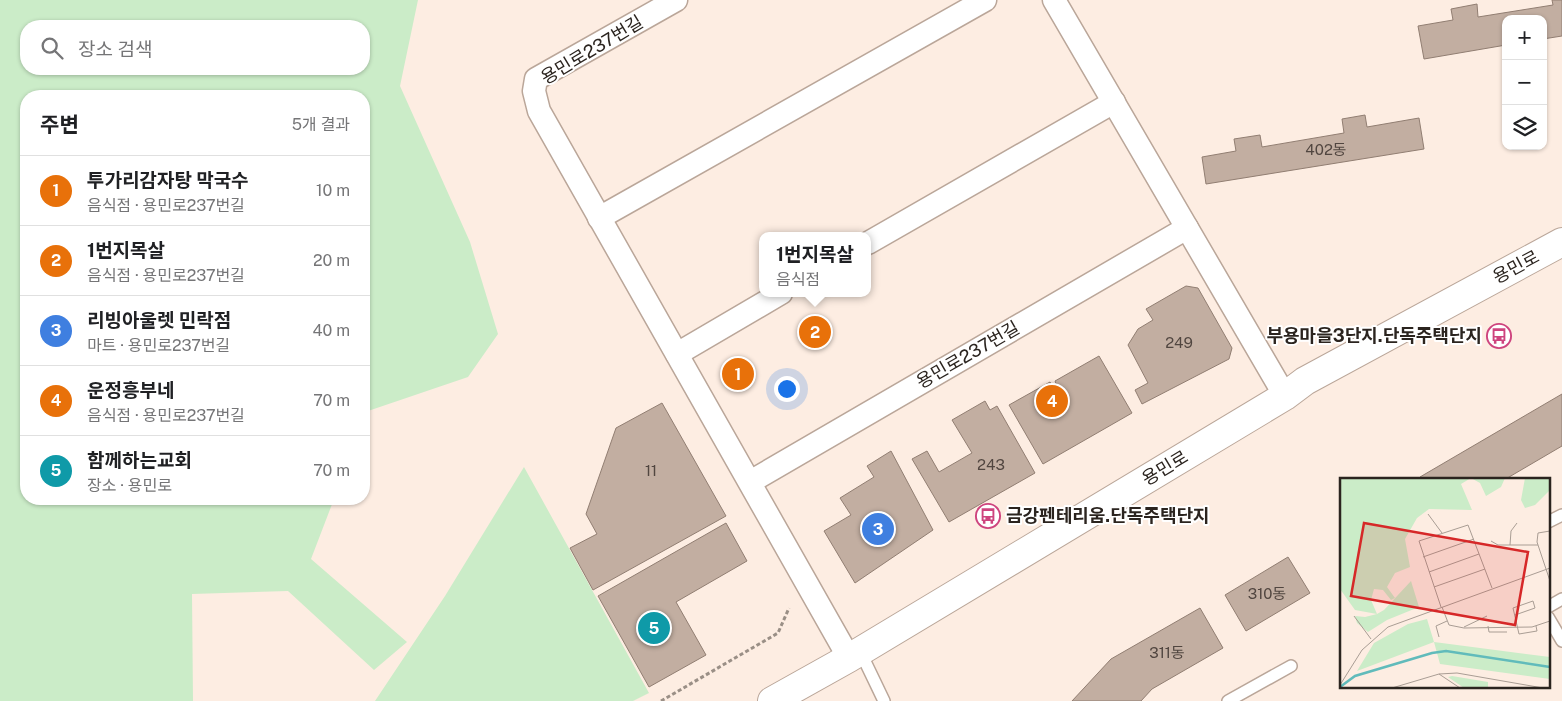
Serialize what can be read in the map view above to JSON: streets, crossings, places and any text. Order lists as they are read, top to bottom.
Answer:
{
  "streets": {
    "street": ["용민로237번길", "용민로"]
  },
  "crossings": [
    ["용민로237번길", "용민로"]
  ],
  "places": {
    "bus stop": ["부용마을3단지.단독주택단지", "금강펜테리움.단독주택단지"]
  },
  "house_numbers": [
    "402동",
    "249",
    "243",
    "11",
    "310동",
    "311동"
  ],
  "page": {
    "map_buttons": ["+", "−"],
    "search": "장소 검색",
    "heading": ["주변", "5개 결과"],
    "list": [
      {
        "mark": "1",
        "name": "투가리감자탕 막국수",
        "note": "음식점 · 용민로237번길",
        "value": "10 m"
      },
      {
        "mark": "2",
        "name": "1번지목살",
        "note": "음식점 · 용민로237번길",
        "value": "20 m"
      },
      {
        "mark": "3",
        "name": "리빙아울렛 민락점",
        "note": "마트 · 용민로237번길",
        "value": "40 m"
      },
      {
        "mark": "4",
        "name": "운정흥부네",
        "note": "음식점 · 용민로237번길",
        "value": "70 m"
      },
      {
        "mark": "5",
        "name": "함께하는교회",
        "note": "장소 · 용민로",
        "value": "70 m"
      }
    ],
    "popup": ["1번지목살", "음식점"],
    "pins": [
      "2",
      "1",
      "4",
      "3",
      "5"
    ]
  }
}
